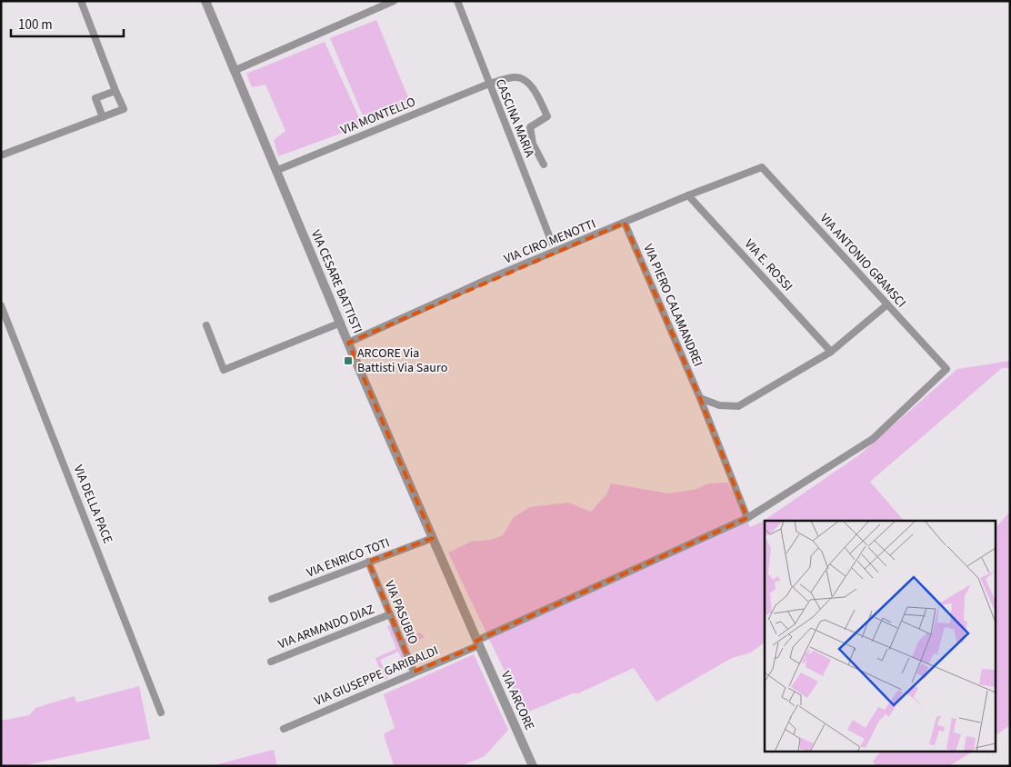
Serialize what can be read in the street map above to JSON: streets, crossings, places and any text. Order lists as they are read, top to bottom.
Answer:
{
  "streets": {
    "street": [
      "VIA MONTELLO",
      "CASCINA MARIA",
      "VIA CIRO MENOTTI",
      "VIA ANTONIO GRAMSCI",
      "VIA E. ROSSI",
      "VIA CESARE BATTISTI",
      "VIA PIERO CALAMANDREI",
      "VIA DELLA PACE",
      "VIA ENRICO TOTI",
      "VIA PASUBIO",
      "VIA ARMANDO DIAZ",
      "VIA GIUSEPPE GARIBALDI",
      "VIA ARCORE"
    ]
  },
  "crossings": [
    ["VIA MONTELLO", "CASCINA MARIA"],
    ["VIA MONTELLO", "VIA CESARE BATTISTI"],
    ["VIA CIRO MENOTTI", "VIA ANTONIO GRAMSCI"],
    ["VIA CIRO MENOTTI", "VIA E. ROSSI"],
    ["VIA CIRO MENOTTI", "VIA CESARE BATTISTI"],
    ["VIA CIRO MENOTTI", "VIA PIERO CALAMANDREI"],
    ["VIA ANTONIO GRAMSCI", "VIA GIUSEPPE GARIBALDI"],
    ["VIA CESARE BATTISTI", "VIA ENRICO TOTI"],
    ["VIA CESARE BATTISTI", "VIA GIUSEPPE GARIBALDI"],
    ["VIA CESARE BATTISTI", "VIA ARCORE"],
    ["VIA PIERO CALAMANDREI", "VIA GIUSEPPE GARIBALDI"],
    ["VIA ENRICO TOTI", "VIA PASUBIO"],
    ["VIA PASUBIO", "VIA ARMANDO DIAZ"],
    ["VIA PASUBIO", "VIA GIUSEPPE GARIBALDI"],
    ["VIA GIUSEPPE GARIBALDI", "VIA ARCORE"]
  ],
  "places": {
    "transit": ["ARCORE Via Battisti Via Sauro"]
  },
  "scale_bar": "100 m"
}
